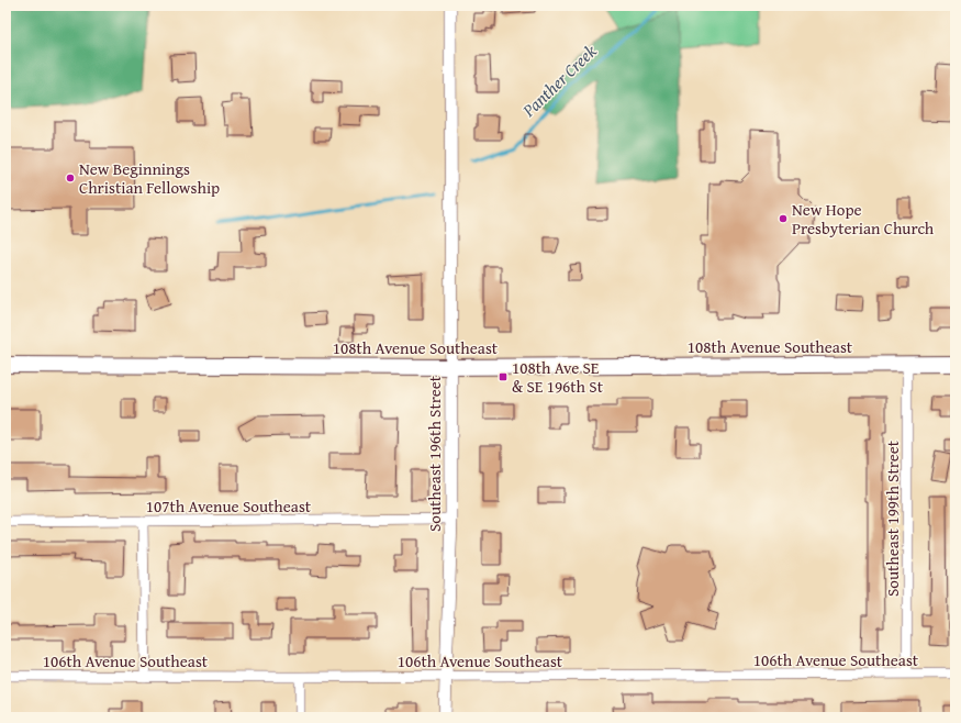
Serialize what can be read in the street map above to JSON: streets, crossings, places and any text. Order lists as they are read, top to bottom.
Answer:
{
  "streets": {
    "main road": ["108th Avenue Southeast"],
    "street": [
      "Southeast 196th Street",
      "107th Avenue Southeast",
      "Southeast 199th Street",
      "106th Avenue Southeast"
    ]
  },
  "crossings": [
    ["108th Avenue Southeast", "Southeast 196th Street"],
    ["108th Avenue Southeast", "Southeast 199th Street"],
    ["Southeast 196th Street", "107th Avenue Southeast"],
    ["Southeast 196th Street", "106th Avenue Southeast"],
    ["Southeast 199th Street", "106th Avenue Southeast"]
  ],
  "water": ["Panther Creek"],
  "places": {
    "other": ["New Beginnings Christian Fellowship", "New Hope Presbyterian Church"],
    "transit": ["108th Ave SE & SE 196th St"]
  }
}
